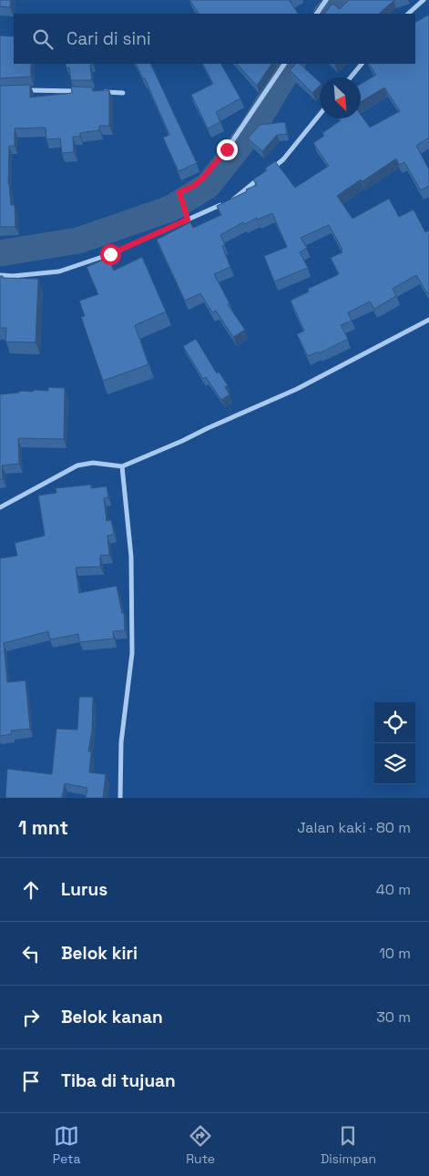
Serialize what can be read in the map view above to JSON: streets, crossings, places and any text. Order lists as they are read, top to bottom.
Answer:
{
  "north": "bottom right",
  "page": {
    "search": "Cari di sini",
    "heading": ["1 mnt", "Jalan kaki · 80 m"],
    "list": [
      ["Lurus", "40 m"],
      ["Belok kiri", "10 m"],
      ["Belok kanan", "30 m"],
      "Tiba di tujuan"
    ],
    "nav": ["Peta", "Rute", "Disimpan"]
  }
}
